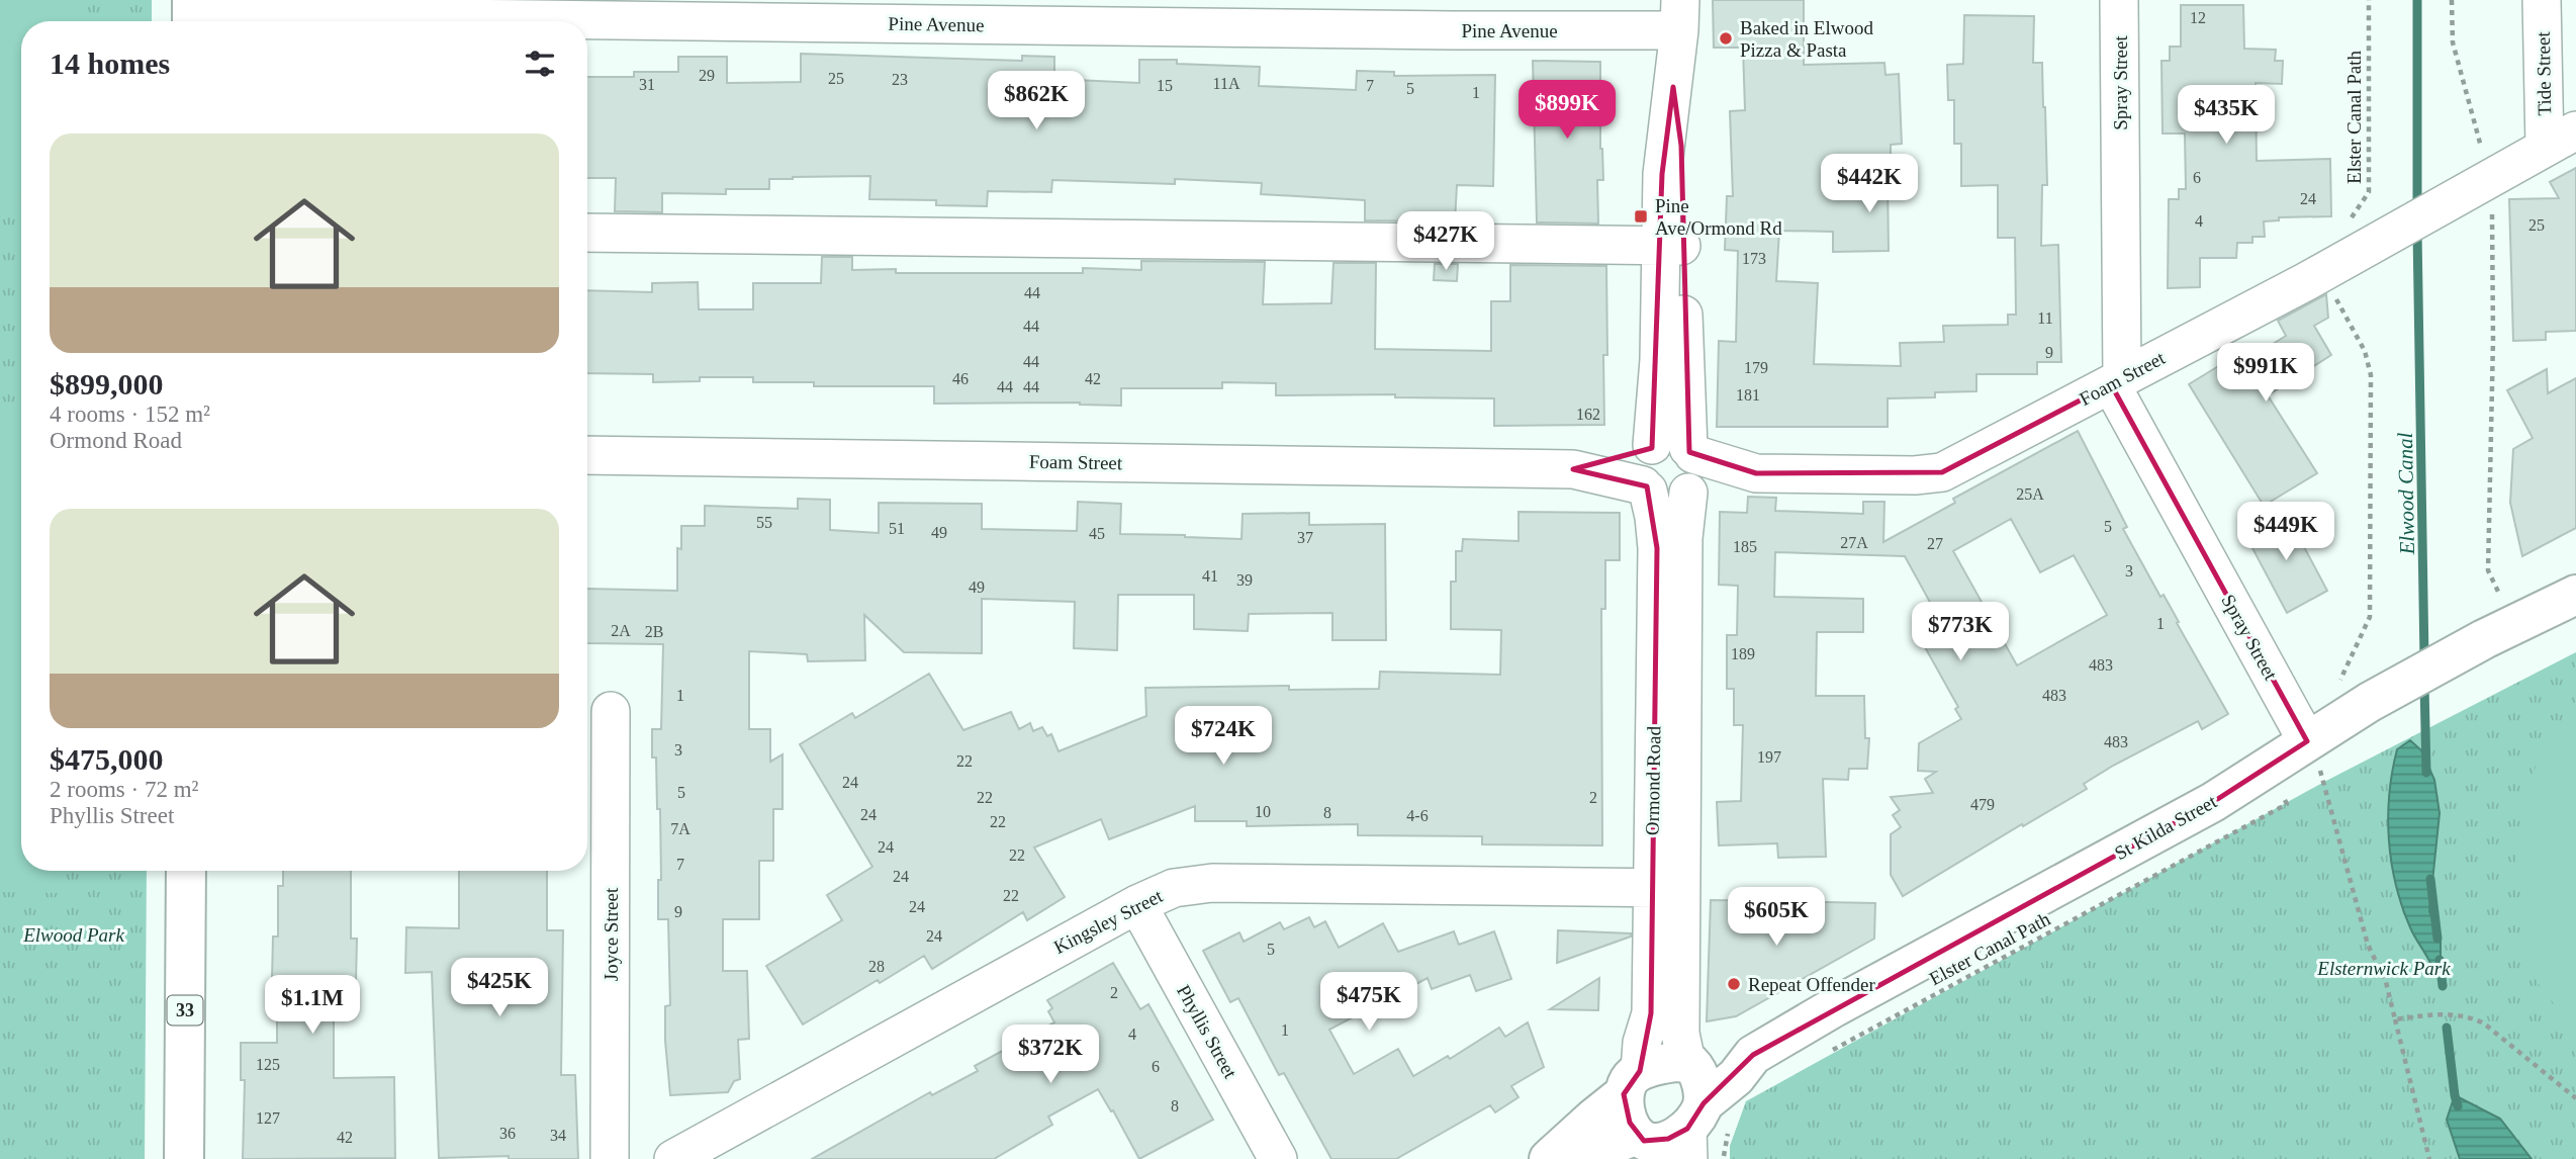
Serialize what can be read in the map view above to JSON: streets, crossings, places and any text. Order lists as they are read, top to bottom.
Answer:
{
  "streets": {
    "main road": ["St Kilda Street", "33"],
    "street": [
      "Pine Avenue",
      "Tide Street",
      "Spray Street",
      "Foam Street",
      "Ormond Road",
      "Kingsley Street",
      "Joyce Street",
      "Phyllis Street"
    ],
    "path": ["Elster Canal Path"]
  },
  "crossings": [
    ["Pine Avenue", "Ormond Road"],
    ["Tide Street", "Foam Street"],
    ["Spray Street", "Foam Street"],
    ["Spray Street", "St Kilda Street"],
    ["Elster Canal Path", "Foam Street"],
    ["Elster Canal Path", "St Kilda Street"],
    ["Foam Street", "Ormond Road"],
    ["Ormond Road", "St Kilda Street"],
    ["Ormond Road", "Kingsley Street"],
    ["Kingsley Street", "Phyllis Street"]
  ],
  "water": ["Elwood Canal"],
  "parks": ["Elwood Park", "Elsternwick Park"],
  "places": {
    "other": ["Baked in Elwood Pizza & Pasta", "Repeat Offender"],
    "transit": ["Pine Ave/Ormond Rd"]
  },
  "house_numbers": [
    "12",
    "29",
    "25",
    "23",
    "11A",
    "31",
    "15",
    "7",
    "5",
    "1",
    "6",
    "24",
    "4",
    "25",
    "173",
    "44",
    "11",
    "44",
    "9",
    "44",
    "179",
    "46",
    "42",
    "44",
    "44",
    "181",
    "162",
    "25A",
    "55",
    "5",
    "51",
    "49",
    "45",
    "37",
    "27A",
    "27",
    "185",
    "3",
    "41",
    "39",
    "49",
    "1",
    "2A",
    "2B",
    "189",
    "483",
    "1",
    "483",
    "483",
    "3",
    "197",
    "22",
    "24",
    "5",
    "22",
    "2",
    "479",
    "10",
    "8",
    "24",
    "4-6",
    "22",
    "7A",
    "24",
    "22",
    "7",
    "24",
    "22",
    "24",
    "9",
    "24",
    "5",
    "28",
    "2",
    "1",
    "4",
    "125",
    "6",
    "8",
    "127",
    "36",
    "34",
    "42"
  ],
  "page": {
    "heading": "14 homes",
    "price": [
      "$862K",
      "$899K",
      "$435K",
      "$442K",
      "$427K",
      "$991K",
      "$449K",
      "$773K",
      "$724K",
      "$605K",
      "$425K",
      "$475K",
      "$1.1M",
      "$372K"
    ],
    "list": [
      {
        "name": "$899,000",
        "note": "4 rooms · 152 m² · Ormond Road"
      },
      {
        "name": "$475,000",
        "note": "2 rooms · 72 m² · Phyllis Street"
      }
    ]
  }
}
